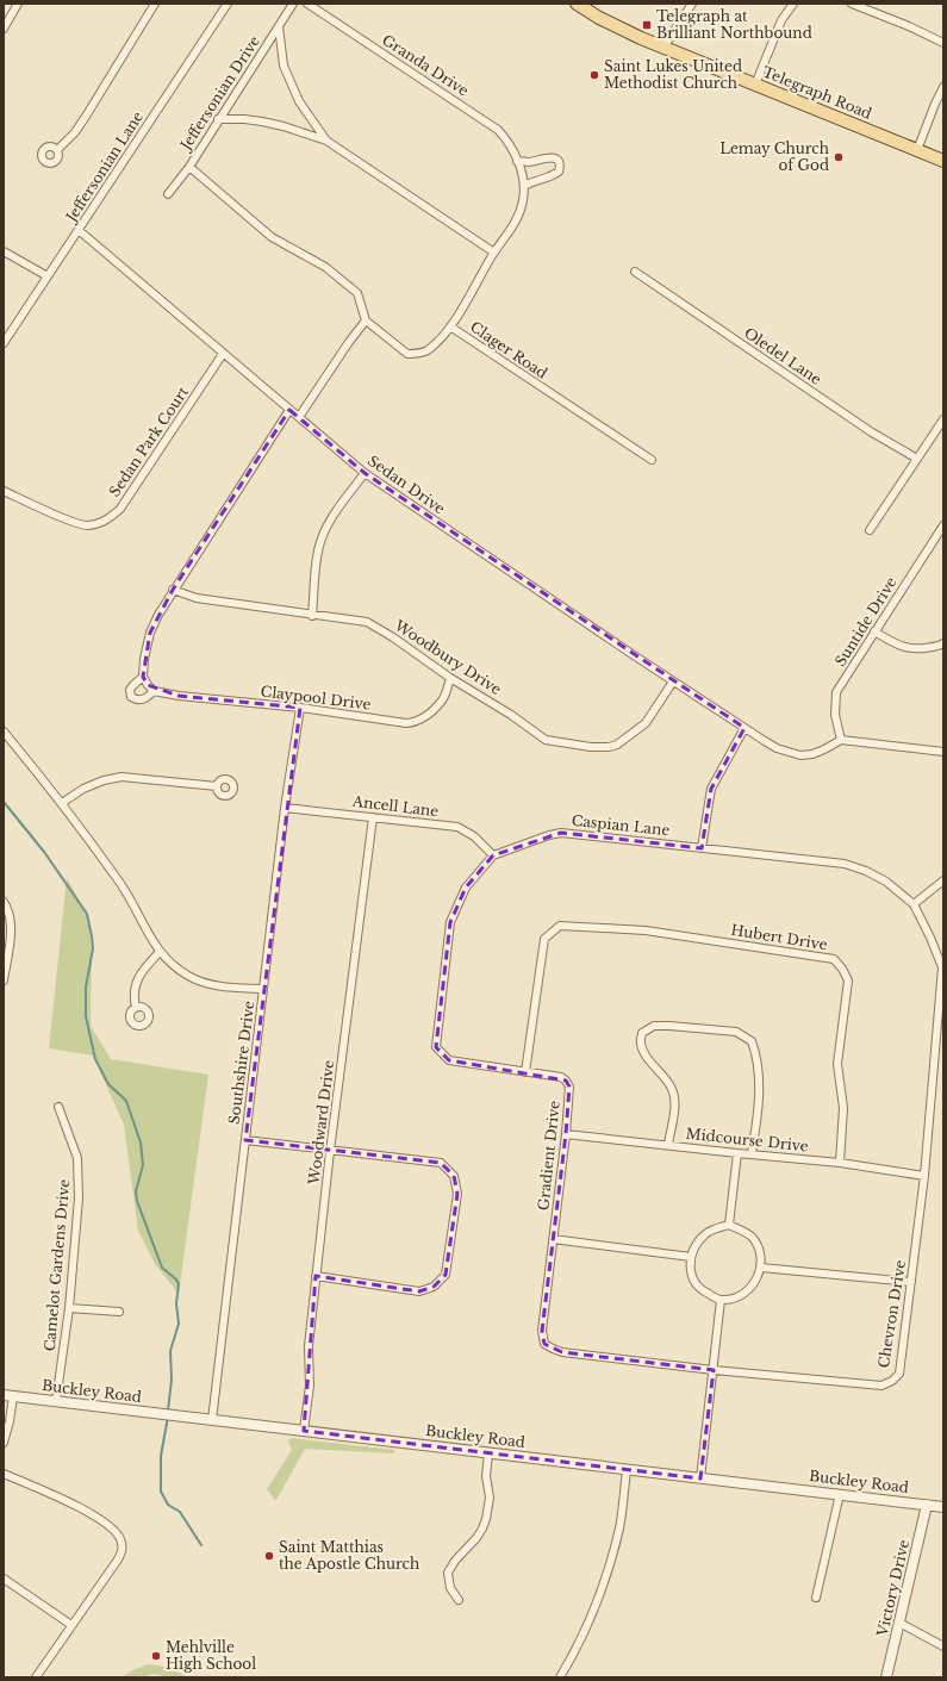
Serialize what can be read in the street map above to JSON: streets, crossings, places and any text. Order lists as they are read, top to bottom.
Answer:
{
  "streets": {
    "main road": ["Telegraph Road"],
    "street": [
      "Granda Drive",
      "Jeffersonian Drive",
      "Jeffersonian Lane",
      "Clager Road",
      "Oledel Lane",
      "Sedan Park Court",
      "Sedan Drive",
      "Suntide Drive",
      "Woodbury Drive",
      "Claypool Drive",
      "Ancell Lane",
      "Caspian Lane",
      "Hubert Drive",
      "Southshire Drive",
      "Woodward Drive",
      "Midcourse Drive",
      "Gradient Drive",
      "Camelot Gardens Drive",
      "Chevron Drive",
      "Buckley Road",
      "Victory Drive"
    ]
  },
  "crossings": [
    ["Granda Drive", "Clager Road"],
    ["Jeffersonian Lane", "Sedan Drive"],
    ["Sedan Park Court", "Sedan Drive"],
    ["Sedan Drive", "Suntide Drive"],
    ["Sedan Drive", "Woodbury Drive"],
    ["Sedan Drive", "Claypool Drive"],
    ["Woodbury Drive", "Claypool Drive"],
    ["Claypool Drive", "Southshire Drive"],
    ["Ancell Lane", "Caspian Lane"],
    ["Ancell Lane", "Southshire Drive"],
    ["Ancell Lane", "Woodward Drive"],
    ["Caspian Lane", "Gradient Drive"],
    ["Caspian Lane", "Chevron Drive"],
    ["Hubert Drive", "Midcourse Drive"],
    ["Hubert Drive", "Gradient Drive"],
    ["Southshire Drive", "Buckley Road"],
    ["Woodward Drive", "Buckley Road"],
    ["Midcourse Drive", "Gradient Drive"],
    ["Midcourse Drive", "Chevron Drive"],
    ["Gradient Drive", "Chevron Drive"],
    ["Camelot Gardens Drive", "Buckley Road"],
    ["Buckley Road", "Victory Drive"]
  ],
  "places": {
    "transit": ["Telegraph at Brilliant Northbound"],
    "other": [
      "Saint Lukes United Methodist Church",
      "Lemay Church of God",
      "Saint Matthias the Apostle Church",
      "Mehlville High School"
    ]
  }
}
